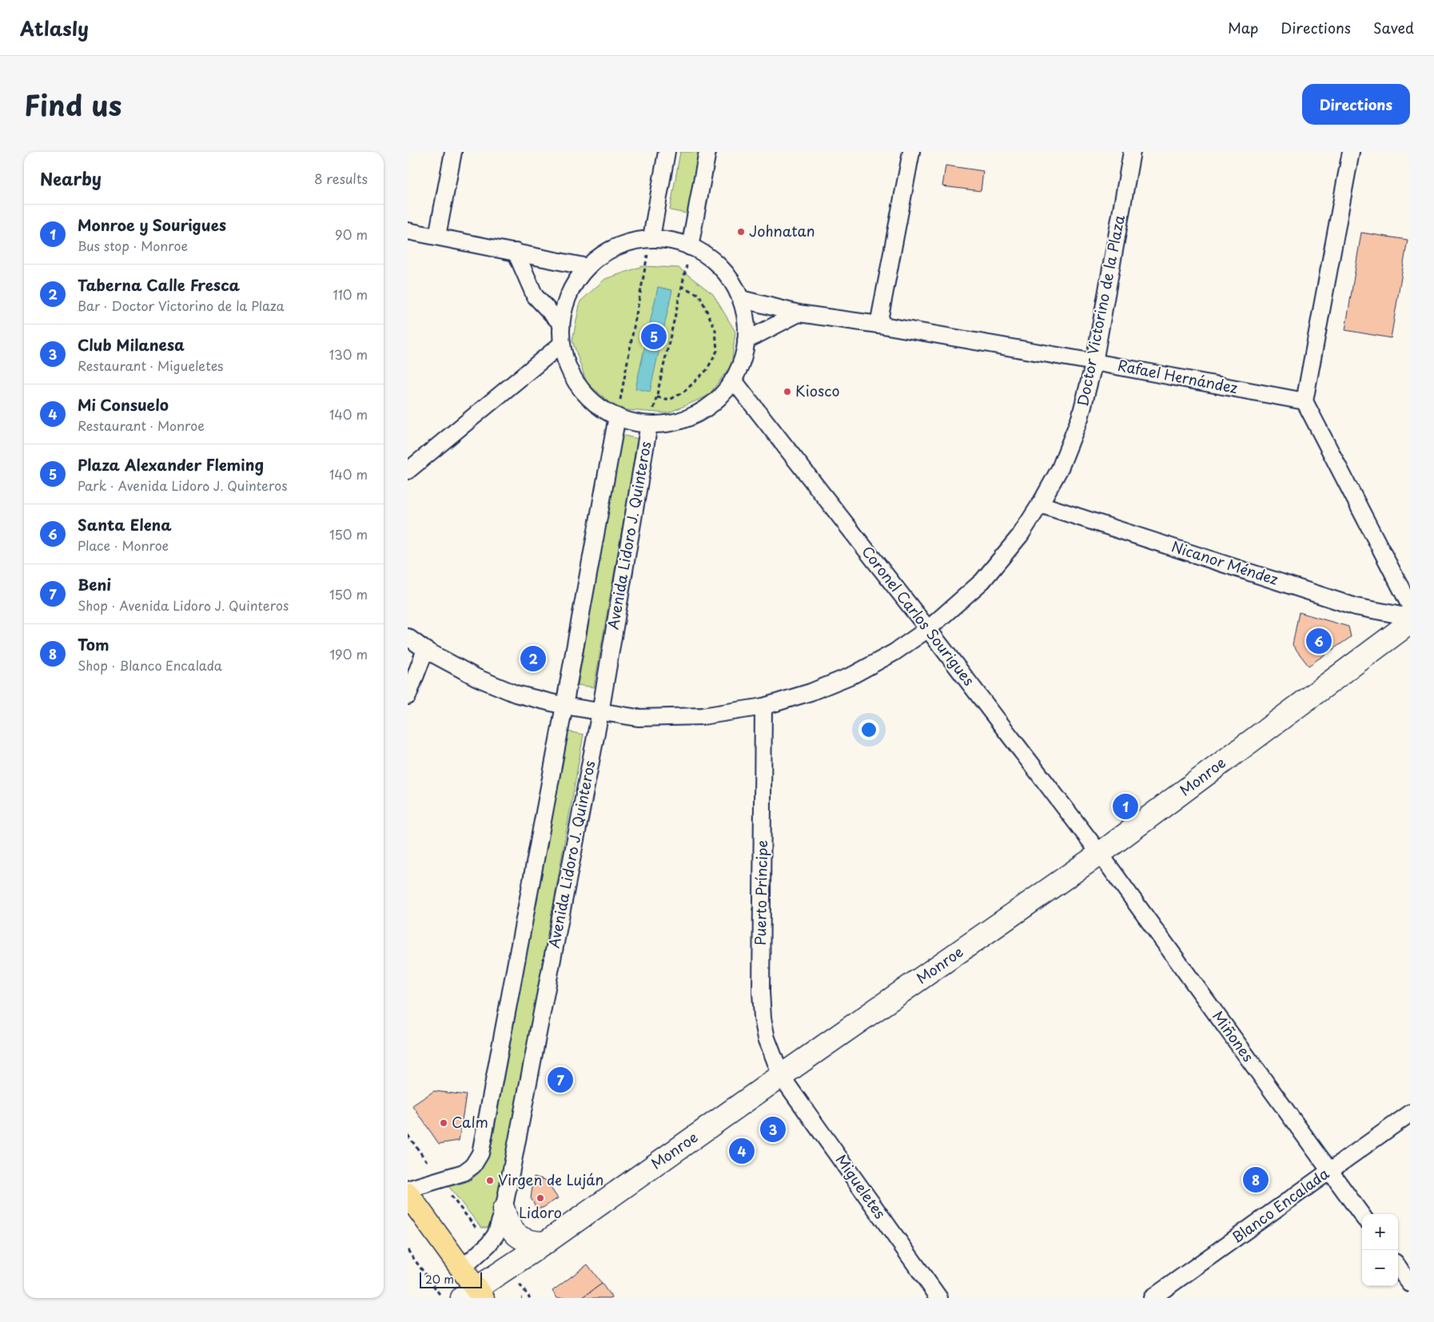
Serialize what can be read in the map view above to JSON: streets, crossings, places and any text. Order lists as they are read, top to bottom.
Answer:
{
  "streets": {
    "main road": ["Monroe"],
    "street": [
      "Doctor Victorino de la Plaza",
      "Rafael Hernández",
      "Avenida Lidoro J. Quinteros",
      "Nicanor Méndez",
      "Coronel Carlos Sourigues",
      "Puerto Príncipe",
      "Miñones",
      "Migueletes",
      "Blanco Encalada"
    ]
  },
  "crossings": [
    ["Doctor Victorino de la Plaza", "Rafael Hernández"],
    ["Doctor Victorino de la Plaza", "Avenida Lidoro J. Quinteros"],
    ["Doctor Victorino de la Plaza", "Nicanor Méndez"],
    ["Doctor Victorino de la Plaza", "Coronel Carlos Sourigues"],
    ["Doctor Victorino de la Plaza", "Puerto Príncipe"],
    ["Coronel Carlos Sourigues", "Monroe"],
    ["Coronel Carlos Sourigues", "Miñones"],
    ["Monroe", "Puerto Príncipe"],
    ["Monroe", "Miñones"],
    ["Monroe", "Migueletes"],
    ["Puerto Príncipe", "Migueletes"],
    ["Miñones", "Blanco Encalada"]
  ],
  "places": [
    "Johnatan",
    "Kiosco",
    "Calm",
    "Virgen de Luján",
    "Lidoro"
  ],
  "scale_bar": "20 m",
  "page": {
    "header": "Atlasly",
    "nav": ["Map", "Directions", "Saved"],
    "title": "Find us",
    "buttons": "Directions",
    "heading": ["Nearby", "8 results"],
    "list": [
      {
        "mark": "1",
        "name": "Monroe y Sourigues",
        "note": "Bus stop · Monroe",
        "value": "90 m"
      },
      {
        "mark": "2",
        "name": "Taberna Calle Fresca",
        "note": "Bar · Doctor Victorino de la Plaza",
        "value": "110 m"
      },
      {
        "mark": "3",
        "name": "Club Milanesa",
        "note": "Restaurant · Migueletes",
        "value": "130 m"
      },
      {
        "mark": "4",
        "name": "Mi Consuelo",
        "note": "Restaurant · Monroe",
        "value": "140 m"
      },
      {
        "mark": "5",
        "name": "Plaza Alexander Fleming",
        "note": "Park · Avenida Lidoro J. Quinteros",
        "value": "140 m"
      },
      {
        "mark": "6",
        "name": "Santa Elena",
        "note": "Place · Monroe",
        "value": "150 m"
      },
      {
        "mark": "7",
        "name": "Beni",
        "note": "Shop · Avenida Lidoro J. Quinteros",
        "value": "150 m"
      },
      {
        "mark": "8",
        "name": "Tom",
        "note": "Shop · Blanco Encalada",
        "value": "190 m"
      }
    ],
    "pins": [
      "5",
      "6",
      "2",
      "1",
      "7",
      "3",
      "4",
      "8"
    ],
    "map_buttons": ["+", "−"],
    "scale": "20 m"
  }
}
